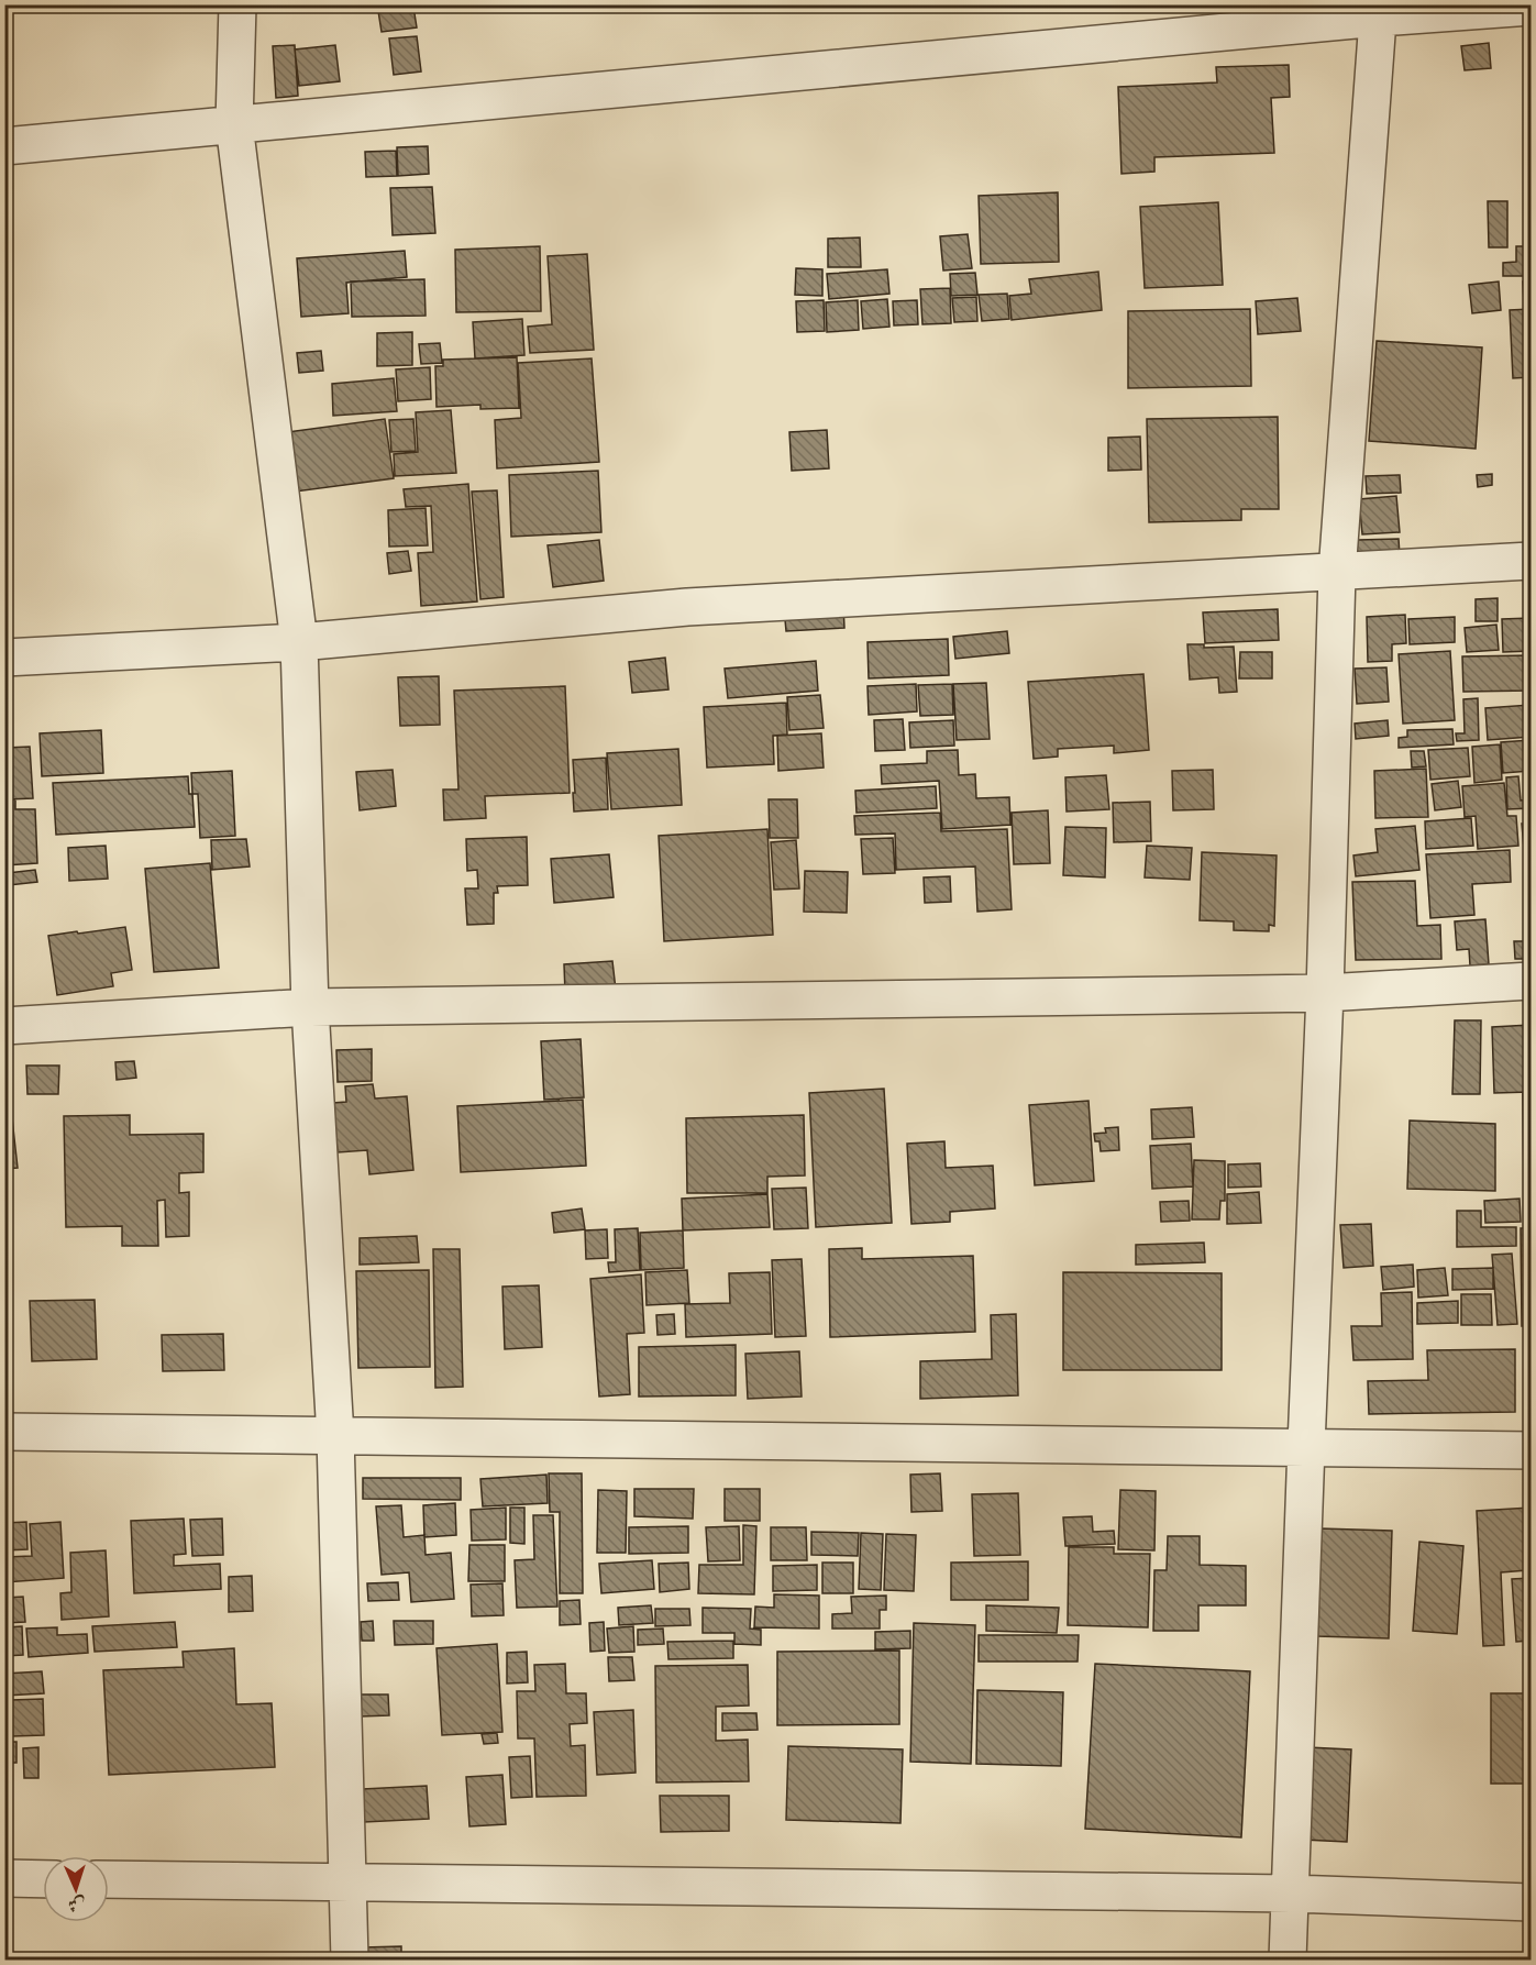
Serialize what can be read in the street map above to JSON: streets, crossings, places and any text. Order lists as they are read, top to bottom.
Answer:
{
  "north": "bottom"
}
